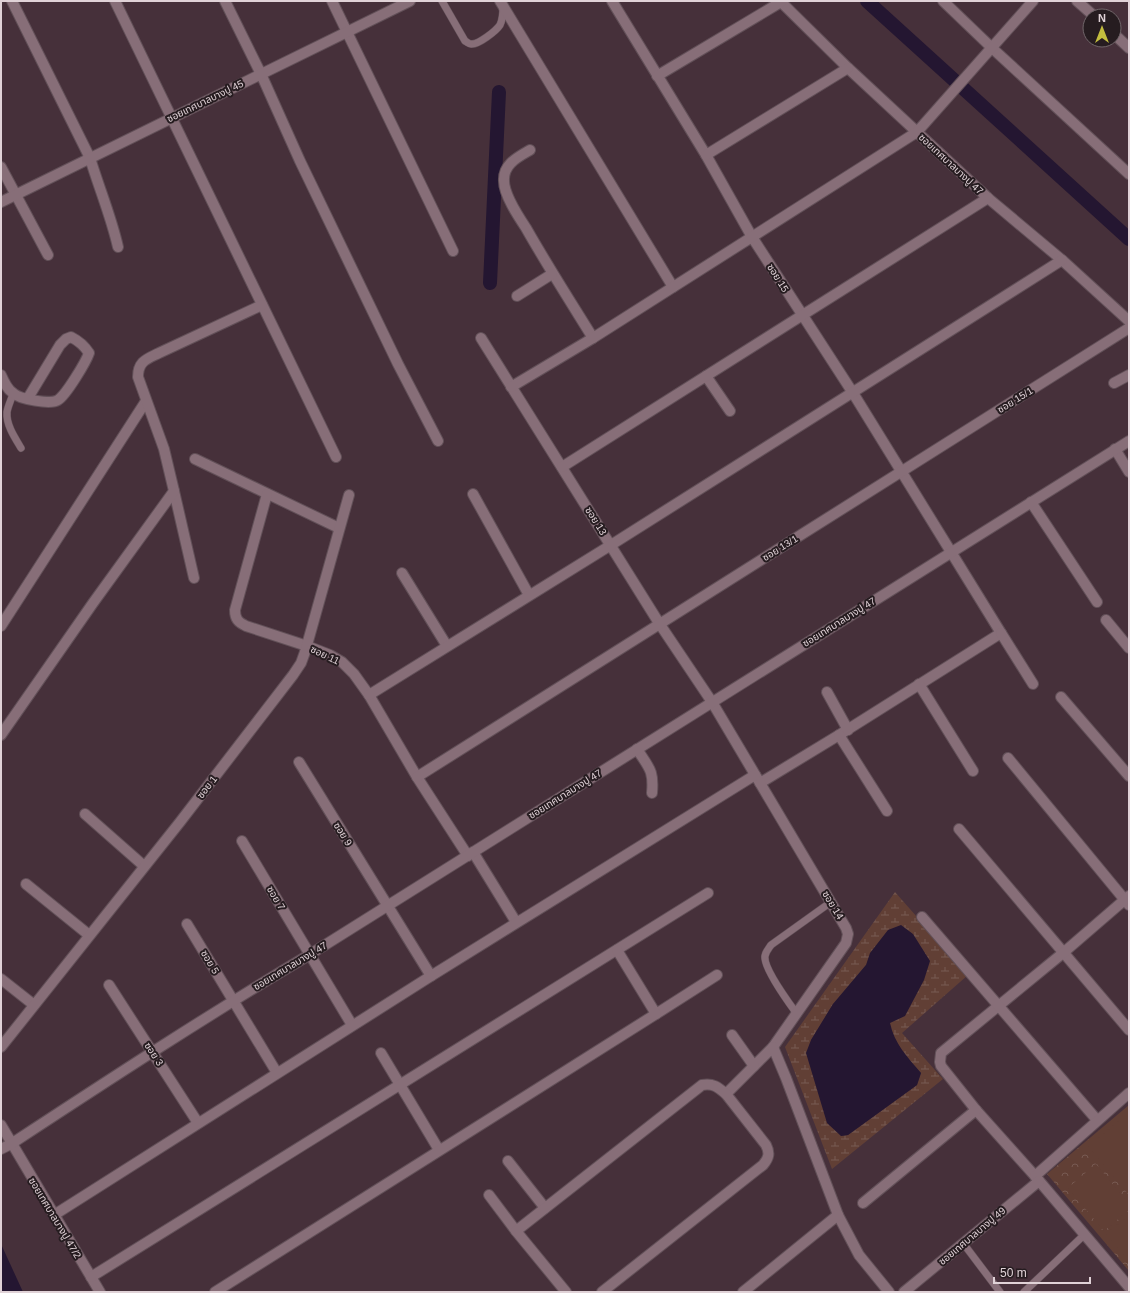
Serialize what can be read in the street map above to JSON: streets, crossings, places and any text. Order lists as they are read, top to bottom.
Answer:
{
  "streets": {
    "street": [
      "ซอยเทศบาลบางปู 45",
      "ซอยเทศบาลบางปู 47",
      "ซอย 15",
      "ซอย 15/1",
      "ซอย 13",
      "ซอย 13/1",
      "ซอย 11",
      "ซอย 1",
      "ซอย 9",
      "ซอย 7",
      "ซอย 14",
      "ซอย 5",
      "ซอย 3",
      "ซอยเทศบาลบางปู 47/2",
      "ซอยเทศบาลบางปู 49"
    ]
  },
  "crossings": [
    ["ซอยเทศบาลบางปู 47", "ซอย 15"],
    ["ซอยเทศบาลบางปู 47", "ซอย 13"],
    ["ซอยเทศบาลบางปู 47", "ซอย 11"],
    ["ซอยเทศบาลบางปู 47", "ซอย 9"],
    ["ซอยเทศบาลบางปู 47", "ซอย 7"],
    ["ซอยเทศบาลบางปู 47", "ซอย 14"],
    ["ซอยเทศบาลบางปู 47", "ซอย 5"],
    ["ซอยเทศบาลบางปู 47", "ซอย 3"],
    ["ซอยเทศบาลบางปู 47", "ซอยเทศบาลบางปู 47/2"],
    ["ซอย 15", "ซอย 15/1"],
    ["ซอย 15", "ซอย 13/1"],
    ["ซอย 15/1", "ซอย 13/1"],
    ["ซอย 13", "ซอย 13/1"],
    ["ซอย 13", "ซอย 14"],
    ["ซอย 13/1", "ซอย 11"],
    ["ซอย 11", "ซอย 1"]
  ],
  "scale_bar": "50 m",
  "north": "top"
}
